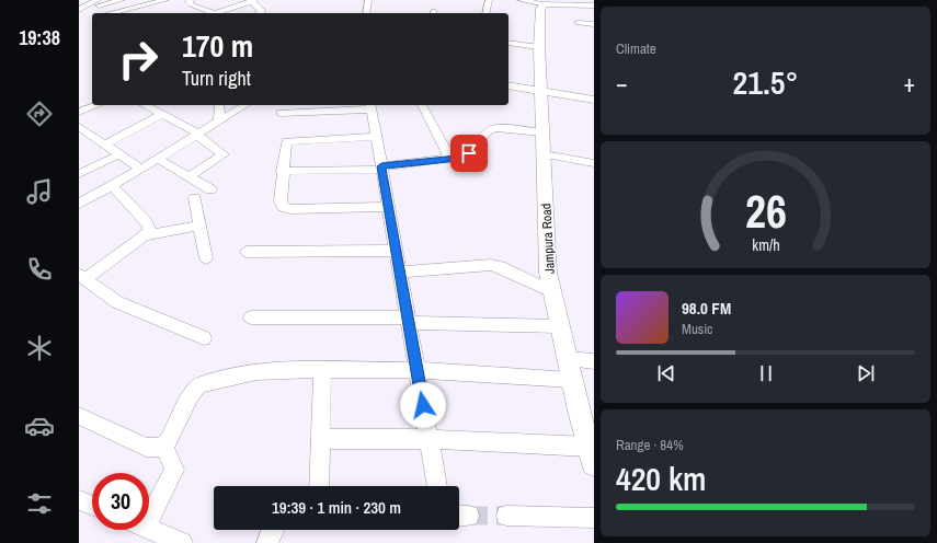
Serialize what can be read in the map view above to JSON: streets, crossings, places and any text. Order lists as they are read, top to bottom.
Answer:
{
  "streets": {
    "street": ["Jampura Road"]
  },
  "page": {
    "tabs": "19:38",
    "tile": [
      "Climate",
      ["Range · 84%", "420 km"]
    ],
    "turn": ["170 m", "Turn right"],
    "heat": ["−", "21.5°", "+"],
    "song": ["98.0 FM", "Music"],
    "limit": "30",
    "trip": "19:39 · 1 min · 230 m",
    "gauge": ["26", "km/h"]
  }
}
